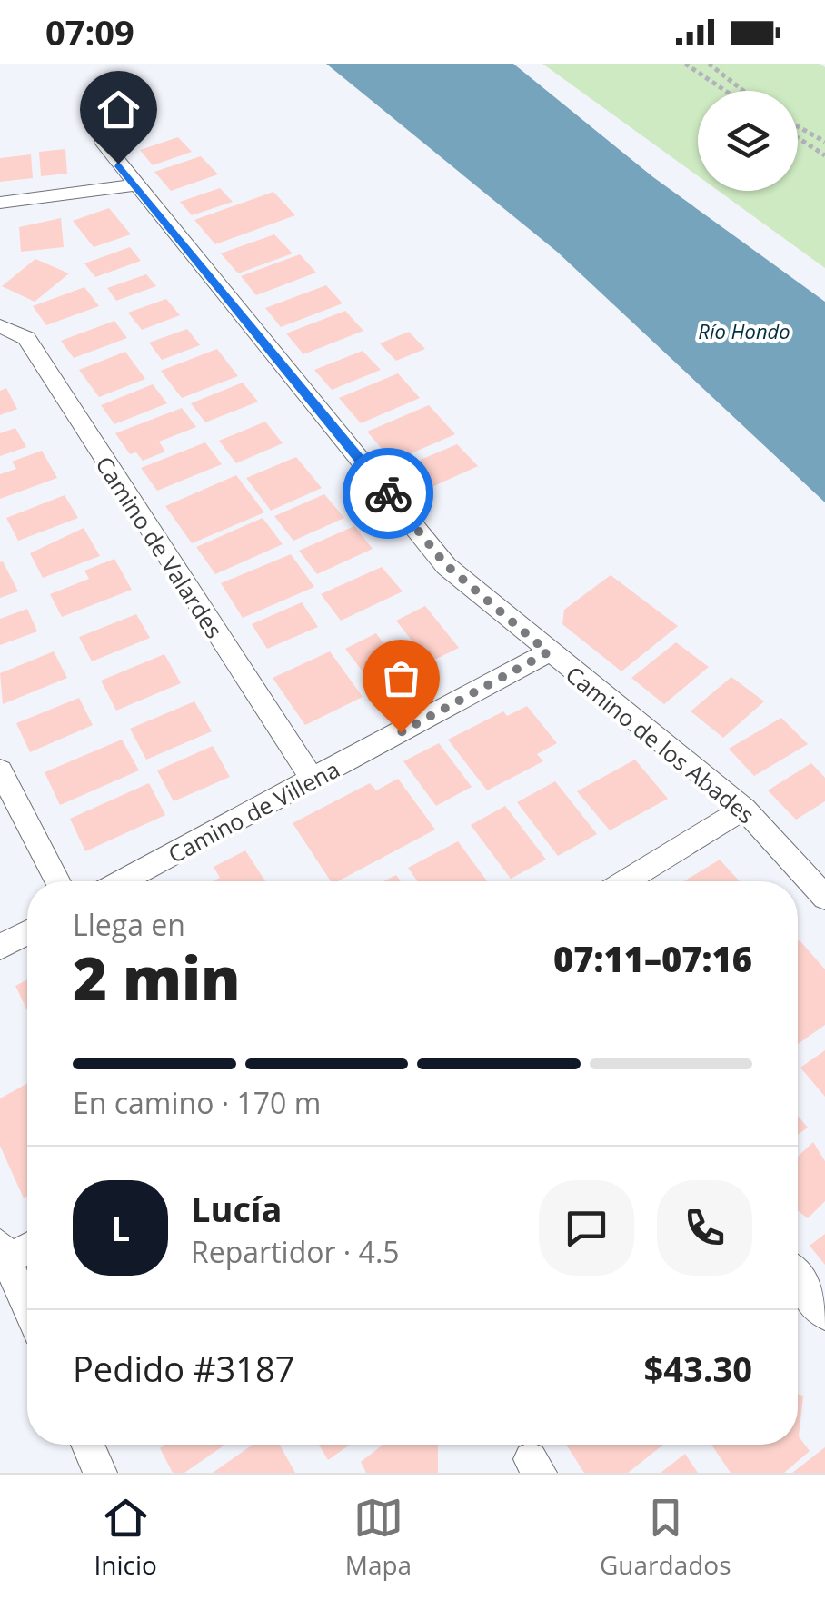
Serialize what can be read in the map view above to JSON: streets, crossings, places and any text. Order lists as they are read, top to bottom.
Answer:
{
  "streets": {
    "street": ["Camino de Valardes", "Camino de los Abades", "Camino de Villena"]
  },
  "crossings": [
    ["Camino de Valardes", "Camino de Villena"],
    ["Camino de los Abades", "Camino de Villena"]
  ],
  "water": ["Río Hondo"],
  "page": {
    "status": "07:09",
    "heading": ["2 min", "Llega en", "07:11–07:16"],
    "panel": [
      "Lucía",
      "Repartidor · 4.5",
      "Pedido #3187",
      "$43.30"
    ],
    "bar": "En camino · 170 m",
    "round": "L",
    "tabs": ["Inicio", "Mapa", "Guardados"]
  }
}
